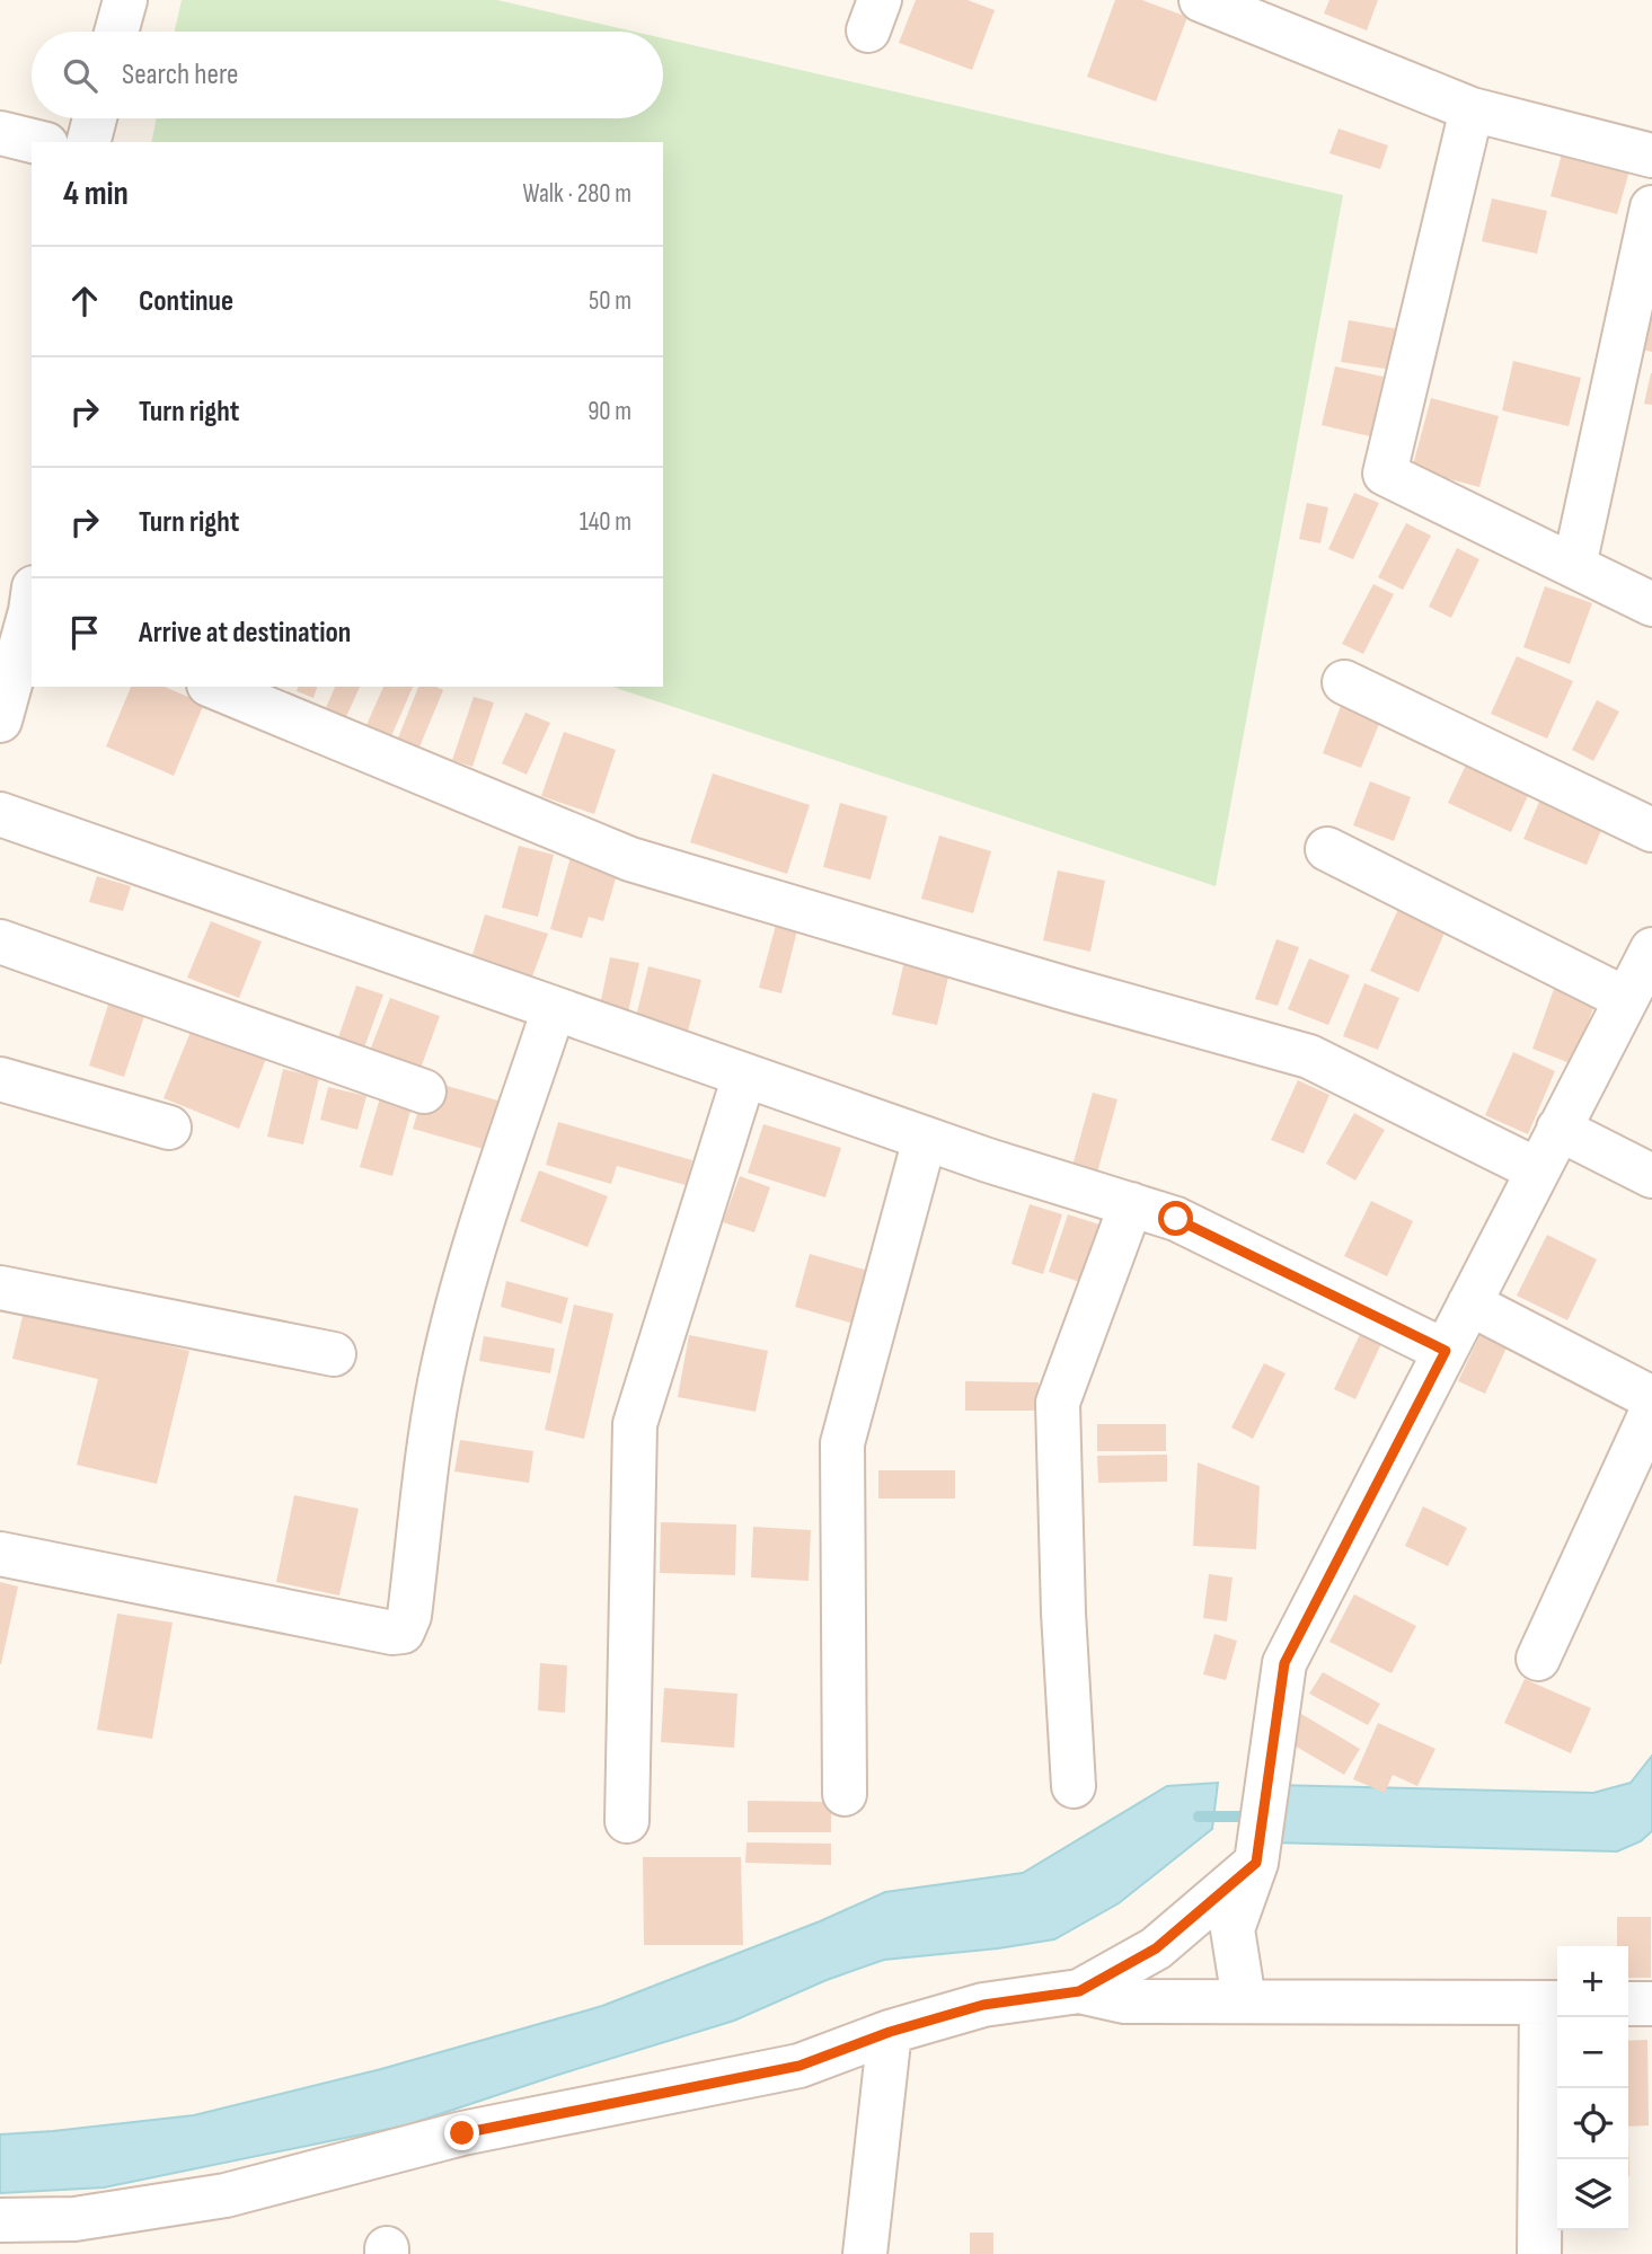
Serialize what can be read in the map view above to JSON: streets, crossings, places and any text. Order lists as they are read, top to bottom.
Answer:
{
  "page": {
    "search": "Search here",
    "heading": ["4 min", "Walk · 280 m"],
    "list": [
      ["Continue", "50 m"],
      ["Turn right", "90 m"],
      ["Turn right", "140 m"],
      "Arrive at destination"
    ],
    "map_buttons": ["+", "−"]
  }
}
